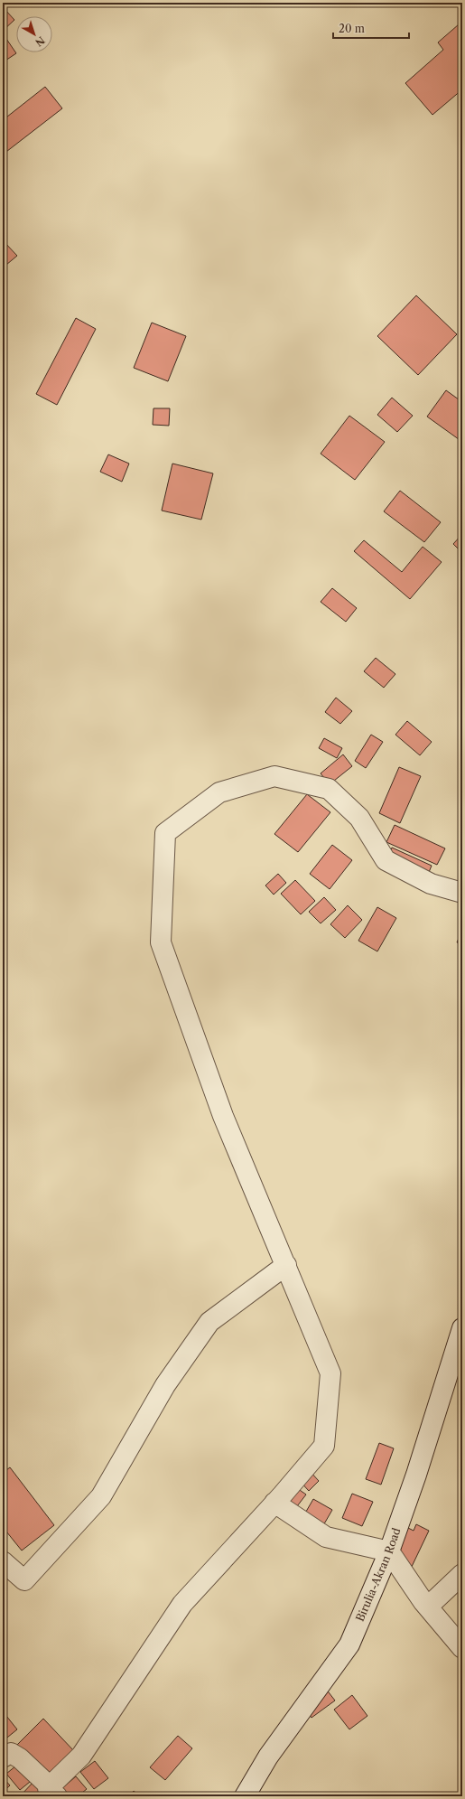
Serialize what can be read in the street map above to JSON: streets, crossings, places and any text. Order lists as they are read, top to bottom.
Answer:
{
  "streets": {
    "street": ["Birulia-Akran Road"]
  },
  "scale_bar": "20 m",
  "north": "bottom right"
}
